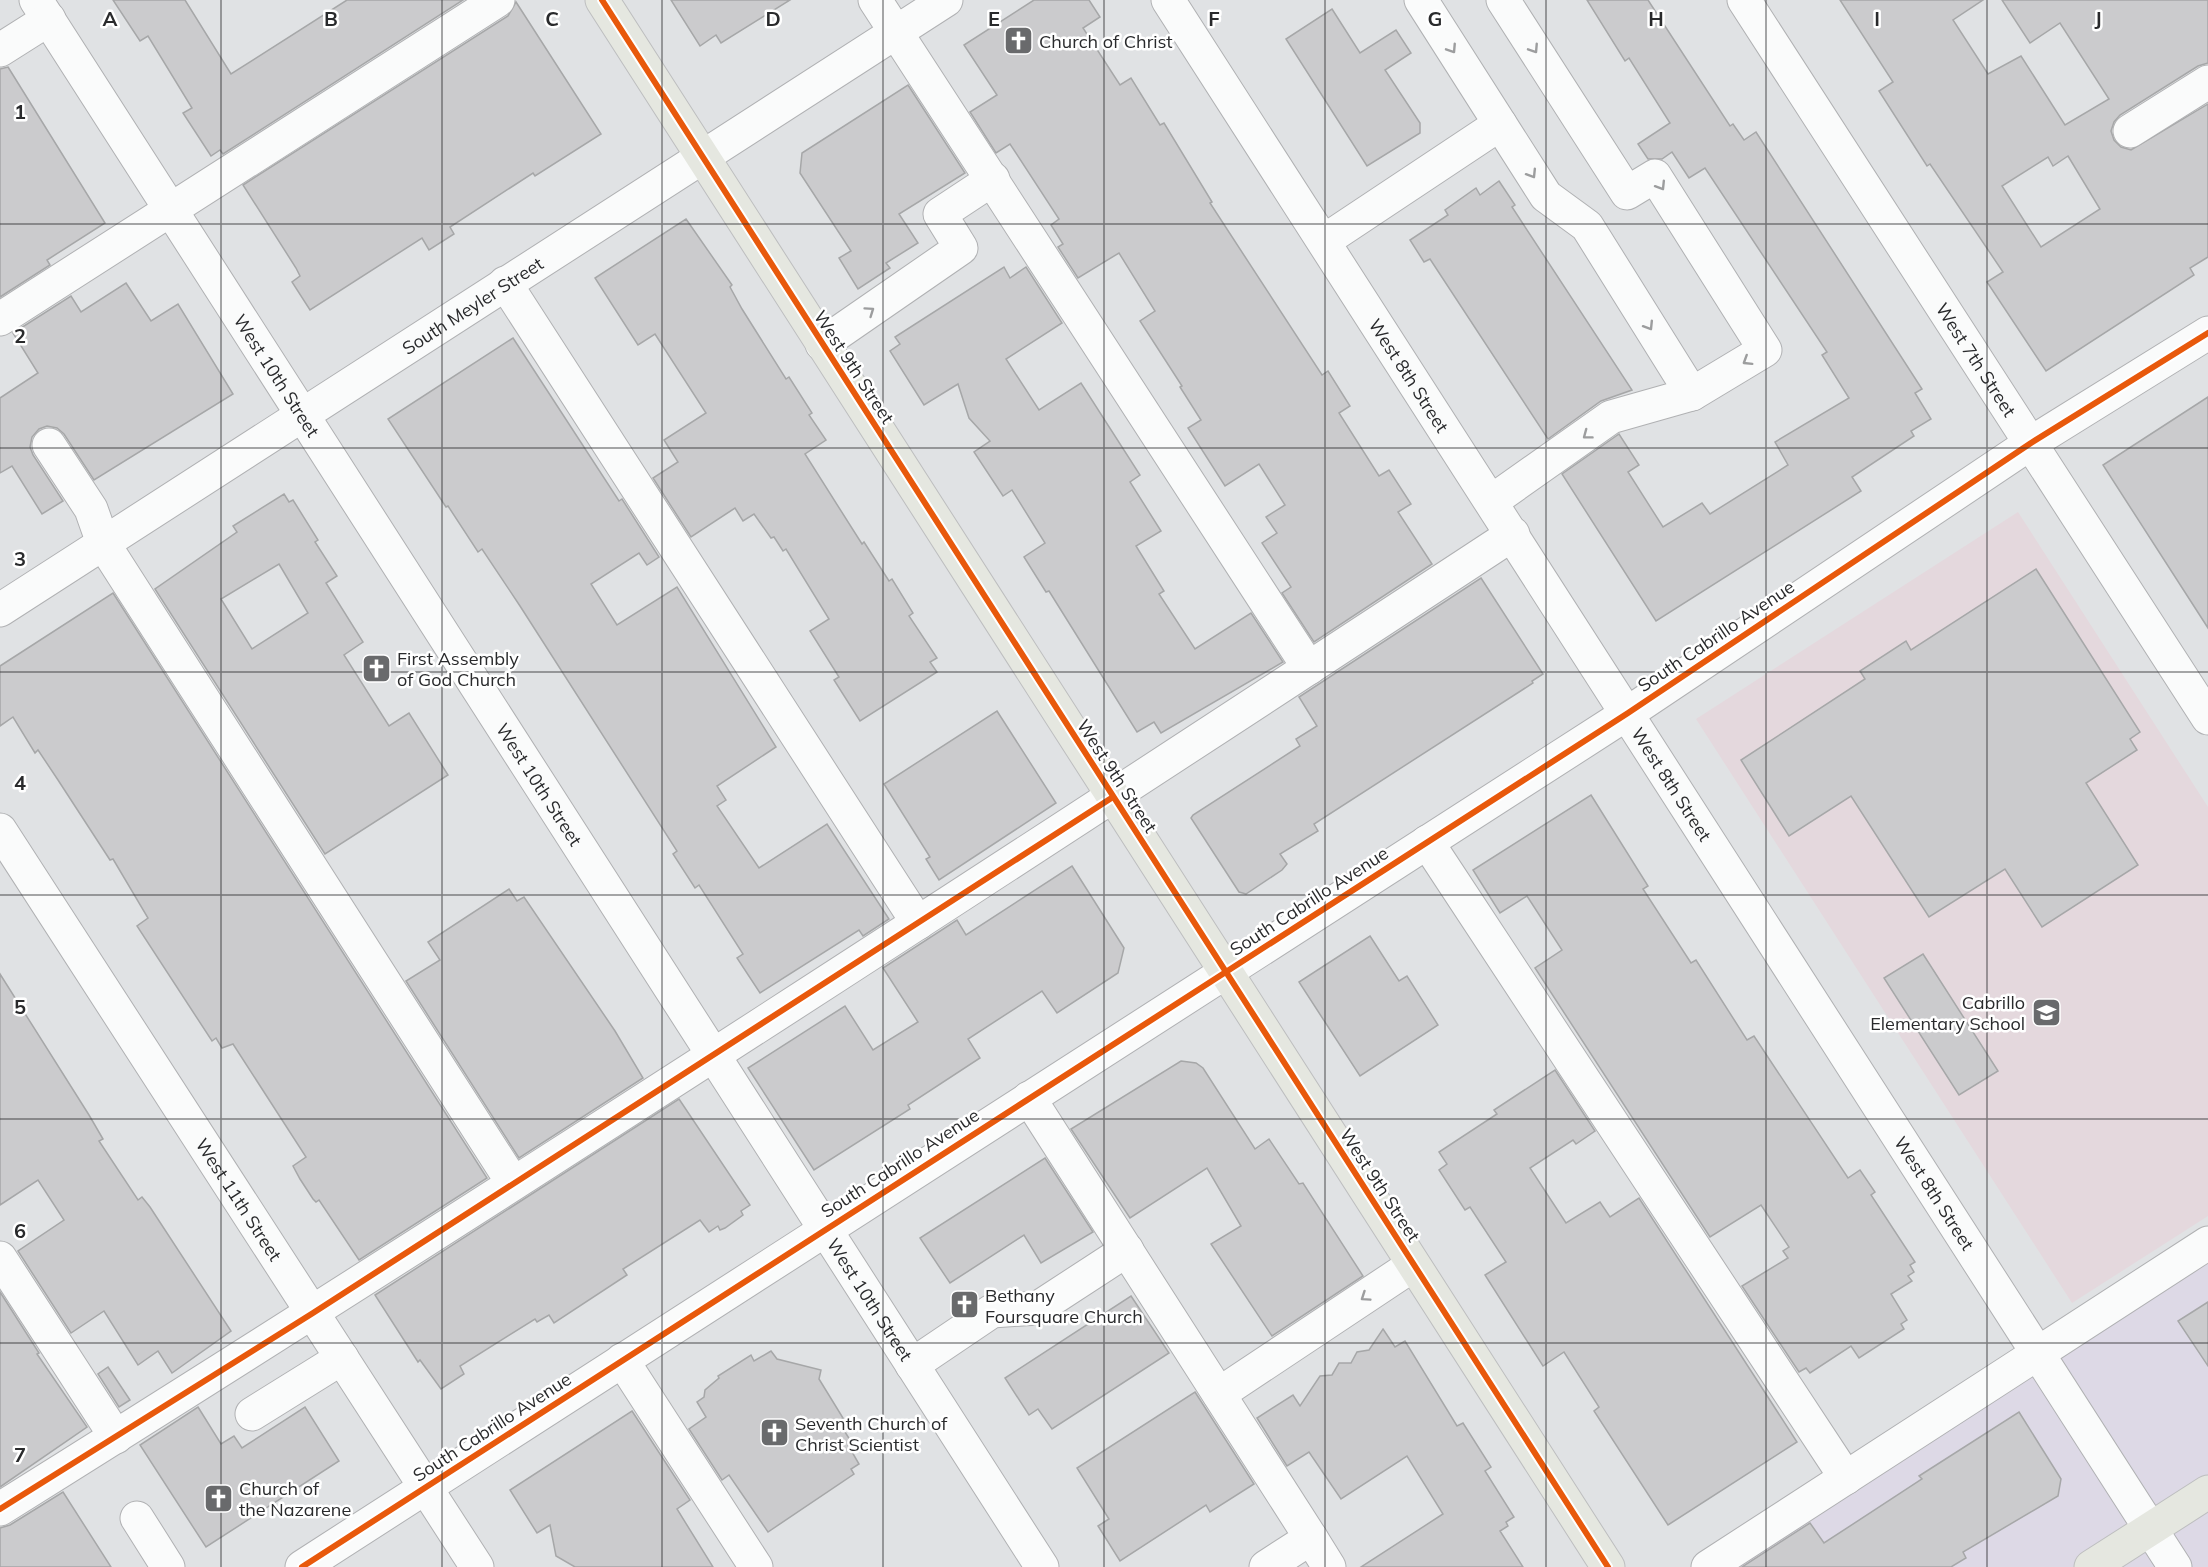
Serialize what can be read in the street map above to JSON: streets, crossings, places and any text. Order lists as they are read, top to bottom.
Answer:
{
  "streets": {
    "main road": ["West 9th Street"],
    "street": [
      "South Meyler Street",
      "West 7th Street",
      "West 8th Street",
      "West 10th Street",
      "South Cabrillo Avenue",
      "West 11th Street"
    ]
  },
  "crossings": [
    ["South Meyler Street", "West 9th Street"],
    ["South Meyler Street", "West 10th Street"],
    ["West 7th Street", "South Cabrillo Avenue"],
    ["West 9th Street", "South Cabrillo Avenue"],
    ["West 8th Street", "South Cabrillo Avenue"],
    ["West 10th Street", "South Cabrillo Avenue"],
    ["South Cabrillo Avenue", "West 11th Street"]
  ],
  "places": {
    "church": [
      "Church of Christ",
      "First Assembly of God Church",
      "Bethany Foursquare Church",
      "Seventh Church of Christ Scientist",
      "Church of the Nazarene"
    ],
    "school or university": ["Cabrillo Elementary School"]
  },
  "grid": {
    "columns": [
      "A",
      "B",
      "C",
      "D",
      "E",
      "F",
      "G",
      "H",
      "I",
      "J"
    ],
    "rows": [
      "1",
      "2",
      "3",
      "4",
      "5",
      "6",
      "7"
    ]
  }
}
